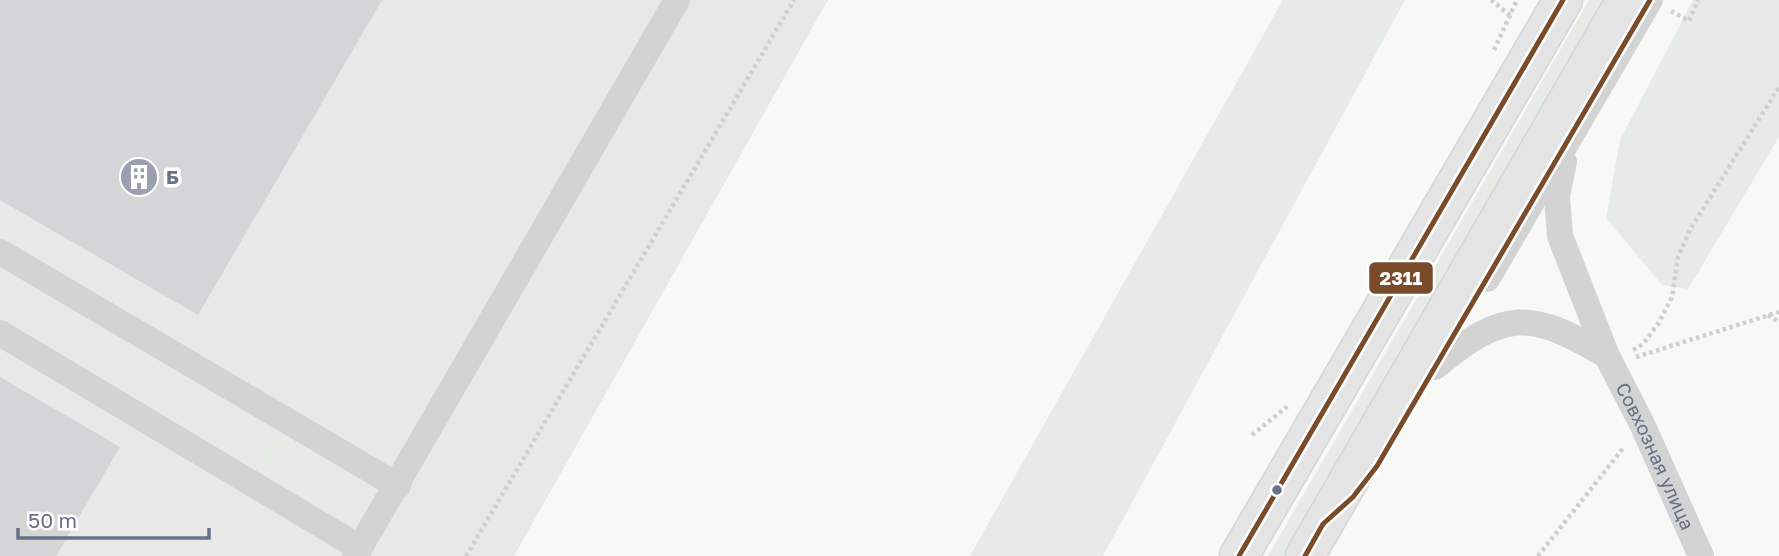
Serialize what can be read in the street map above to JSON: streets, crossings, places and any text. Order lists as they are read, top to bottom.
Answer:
{
  "streets": {
    "street": ["Совхозная улица"]
  },
  "places": {
    "building": ["Б"]
  },
  "lines": ["transit line 2311"],
  "scale_bar": "50 m"
}
